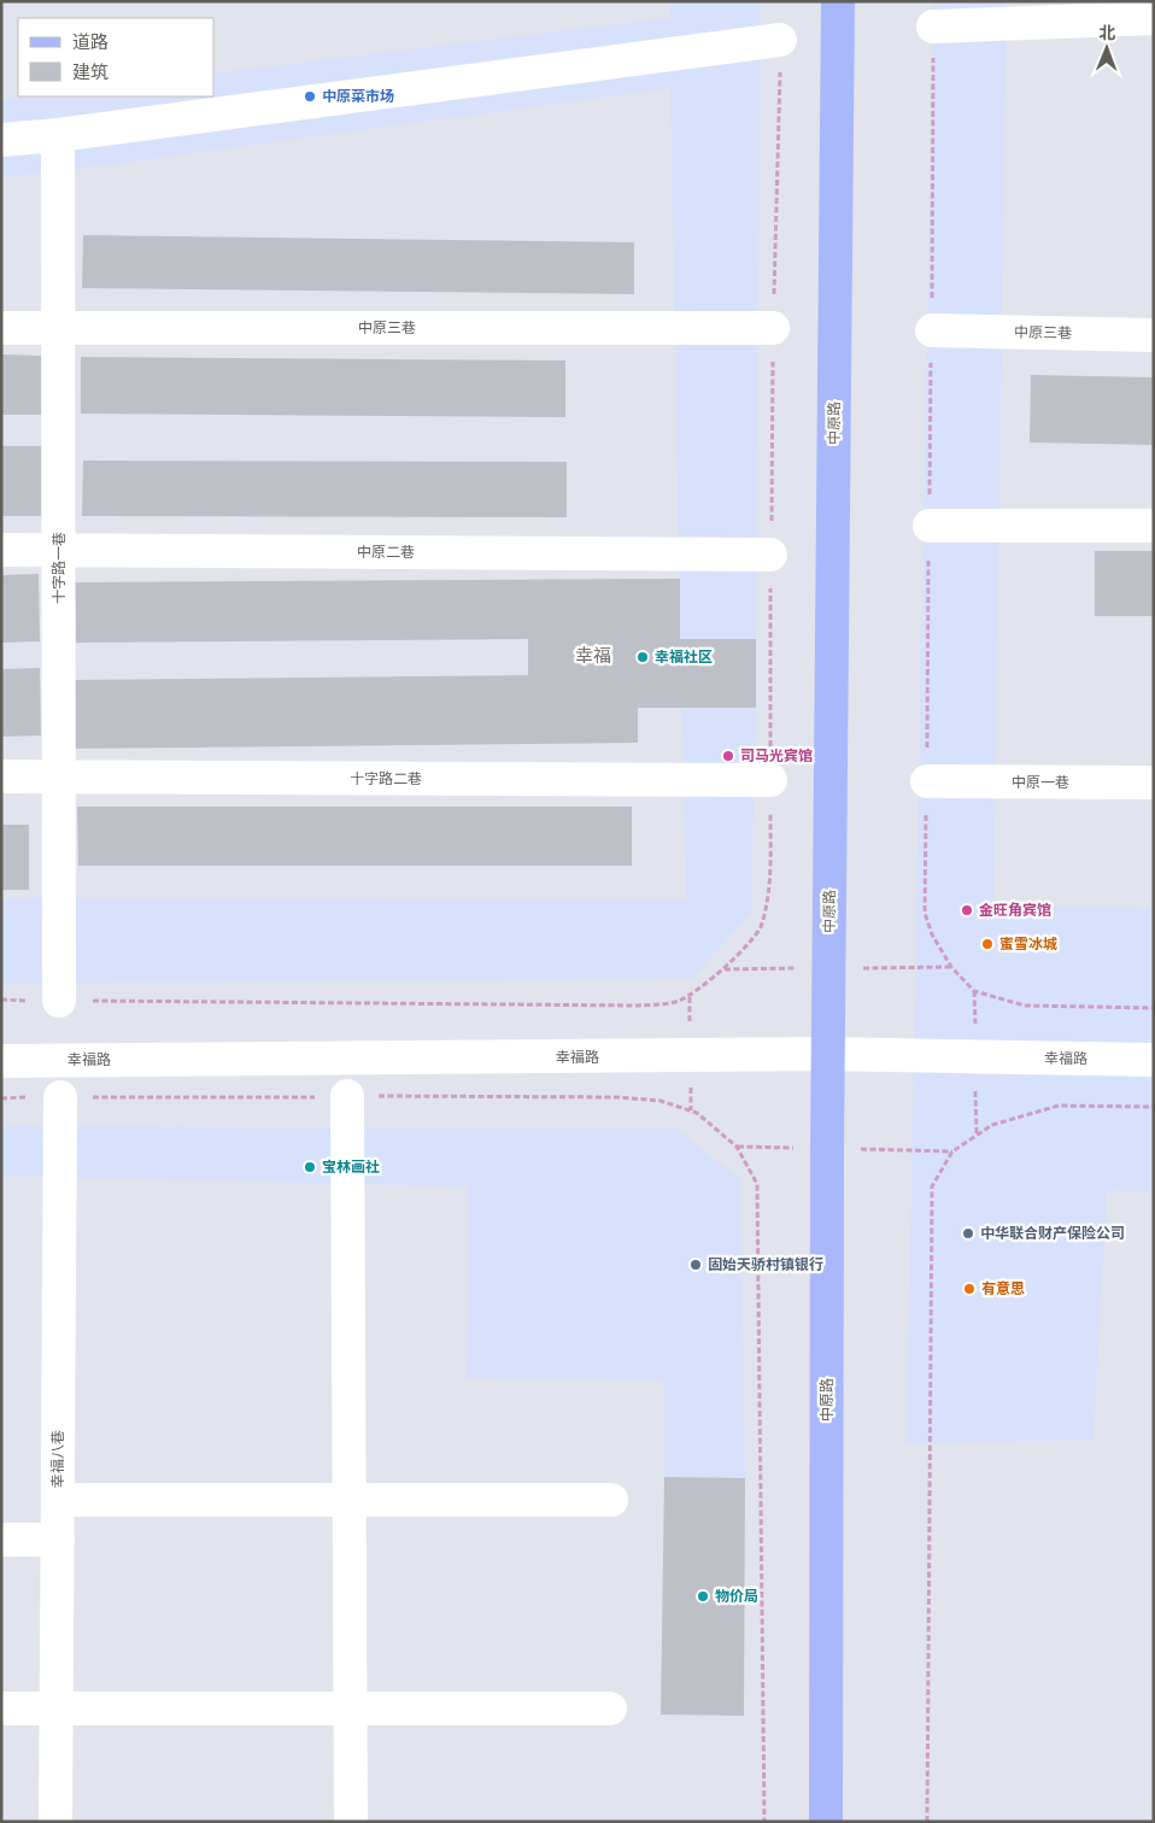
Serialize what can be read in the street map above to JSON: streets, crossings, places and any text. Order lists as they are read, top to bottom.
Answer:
{
  "streets": {
    "main road": ["中原路"],
    "street": [
      "中原三巷",
      "中原二巷",
      "十字路一巷",
      "十字路二巷",
      "中原一巷",
      "幸福路",
      "幸福八巷"
    ]
  },
  "crossings": [
    ["中原三巷", "十字路一巷"],
    ["中原路", "幸福路"],
    ["中原二巷", "十字路一巷"],
    ["十字路一巷", "十字路二巷"]
  ],
  "districts": ["幸福"],
  "places": [
    "中原菜市场",
    "幸福社区",
    "司马光宾馆",
    "金旺角宾馆",
    "蜜雪冰城",
    "宝林画社",
    "中华联合财产保险公司",
    "固始天骄村镇银行",
    "有意思",
    "物价局"
  ],
  "legend": ["道路", "建筑"],
  "north": "top"
}
